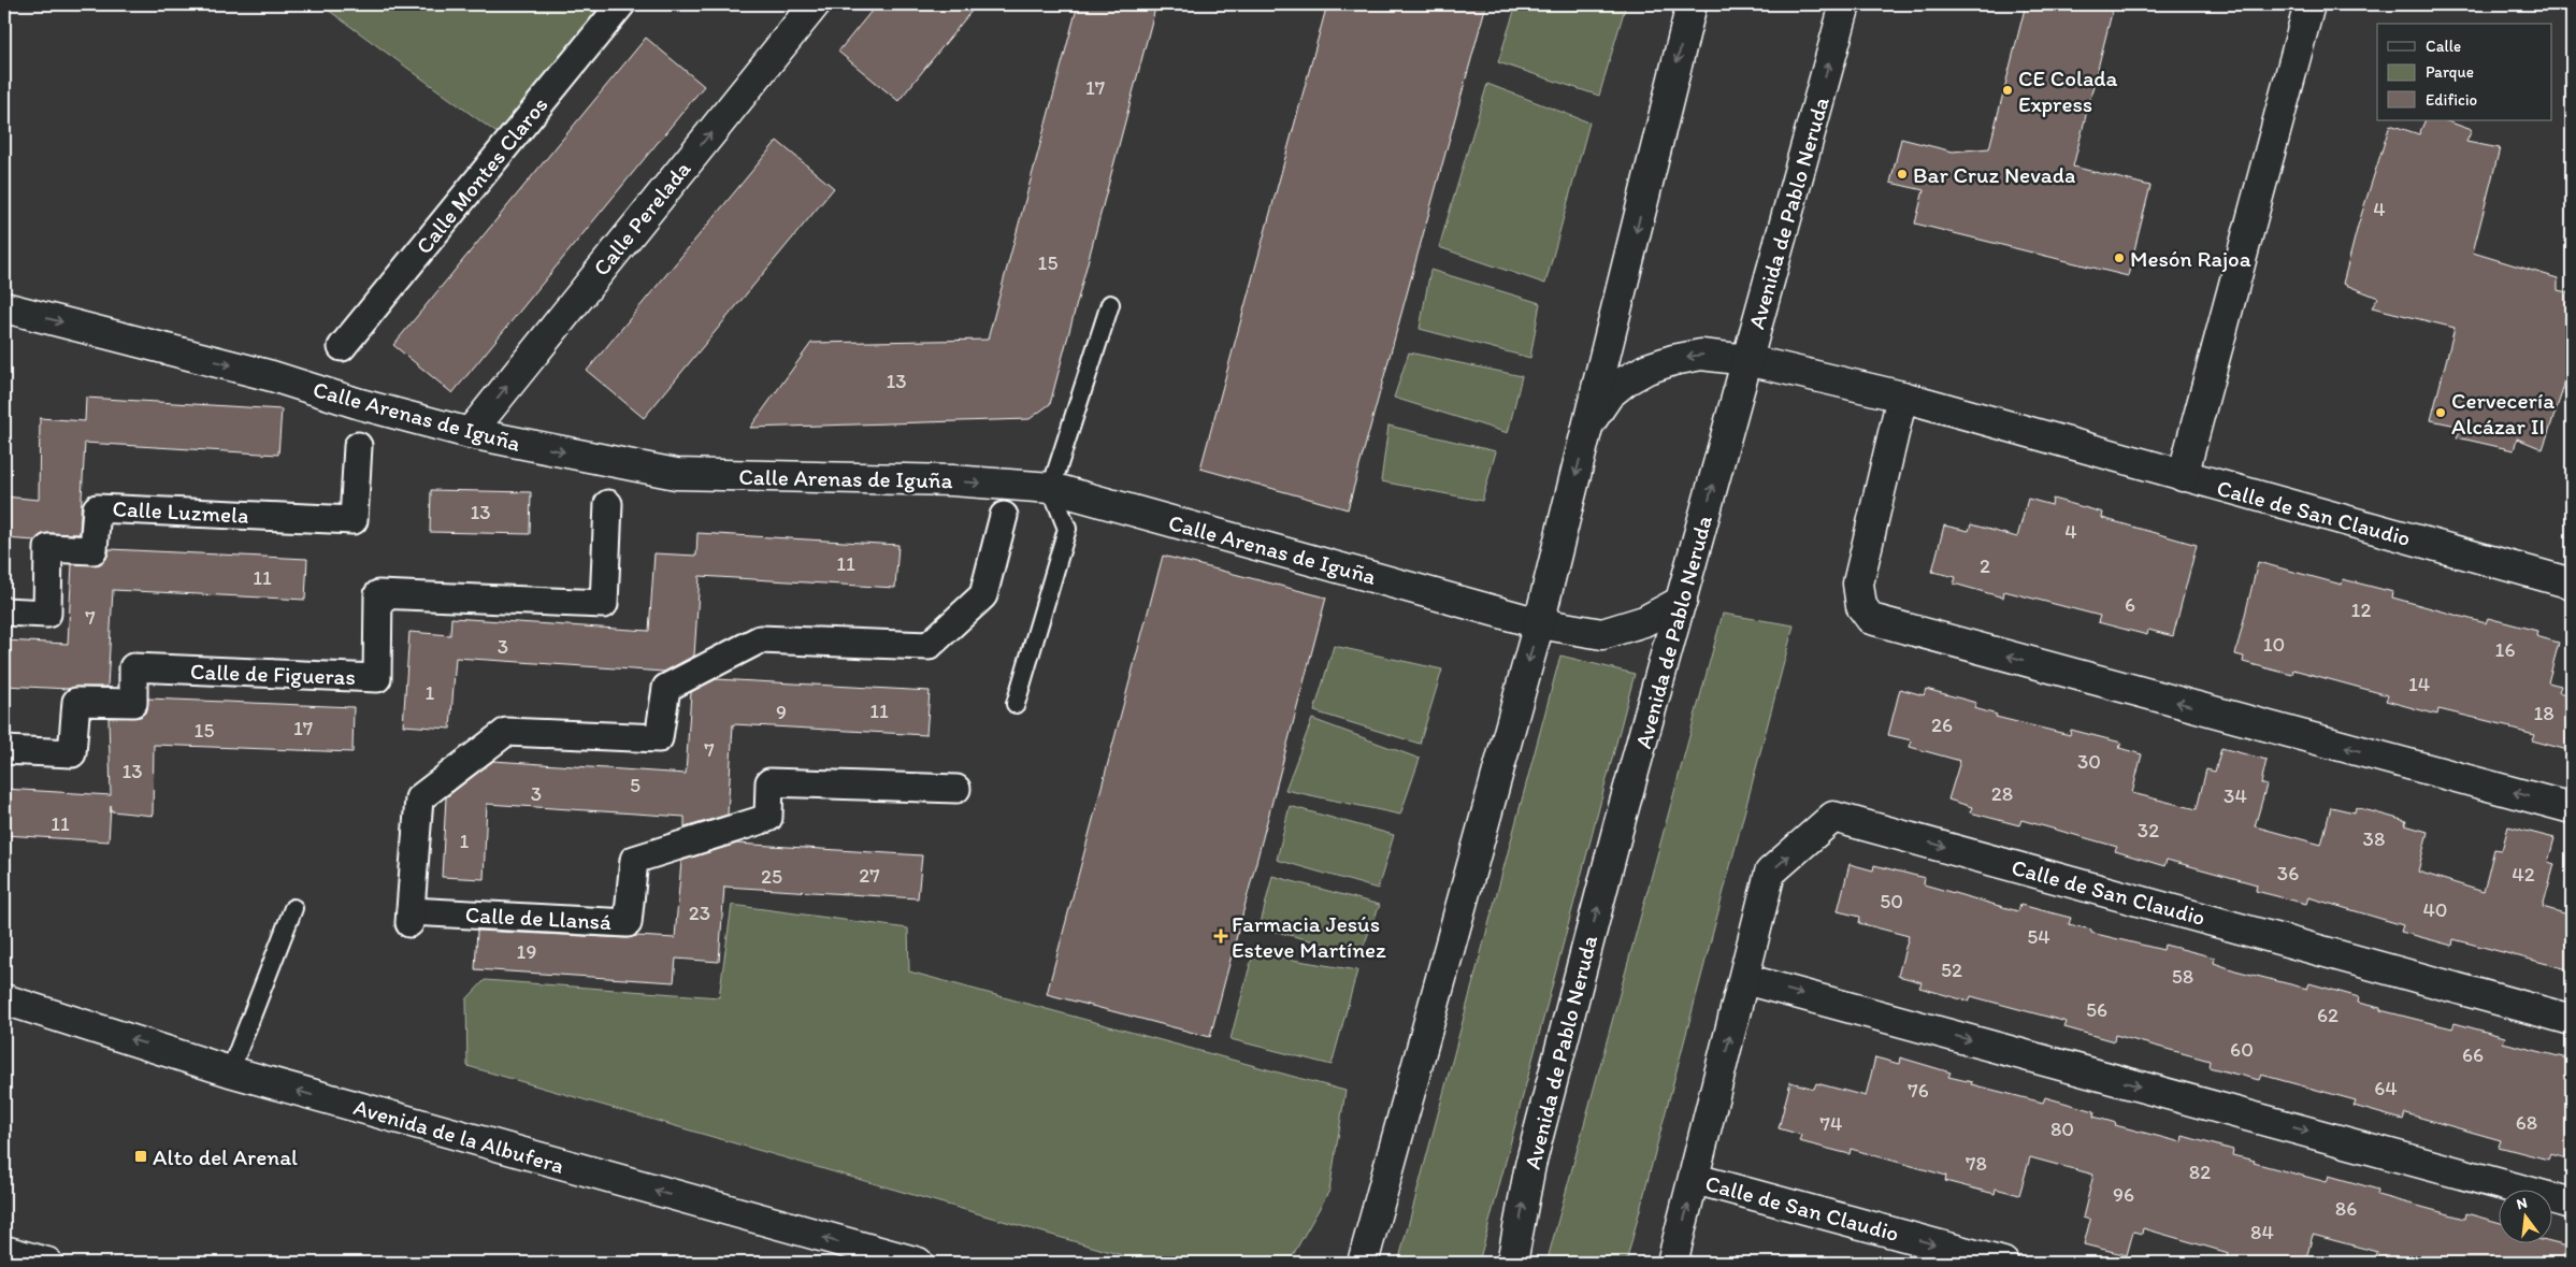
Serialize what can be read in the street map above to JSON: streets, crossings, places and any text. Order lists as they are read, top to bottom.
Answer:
{
  "streets": {
    "street": [
      "Calle Montes Claros",
      "Avenida de Pablo Neruda",
      "Calle Perelada",
      "Calle Arenas de Iguña",
      "Calle Luzmela",
      "Calle de San Claudio",
      "Calle de Figueras",
      "Calle de Llansá",
      "Avenida de la Albufera"
    ]
  },
  "crossings": [
    ["Avenida de Pablo Neruda", "Calle Arenas de Iguña"],
    ["Avenida de Pablo Neruda", "Calle de San Claudio"],
    ["Calle Perelada", "Calle Arenas de Iguña"]
  ],
  "one_way": ["Calle Perelada", "Calle Arenas de Iguña", "Avenida de la Albufera"],
  "places": {
    "other": [
      "CE Colada Express",
      "Bar Cruz Nevada",
      "Mesón Rajoa",
      "Cervecería Alcázar II"
    ],
    "health": ["Farmacia Jesús Esteve Martínez"],
    "transit": ["Alto del Arenal"]
  },
  "house_numbers": [
    "17",
    "4",
    "15",
    "13",
    "13",
    "4",
    "11",
    "2",
    "11",
    "6",
    "12",
    "7",
    "10",
    "3",
    "16",
    "14",
    "1",
    "11",
    "9",
    "18",
    "26",
    "17",
    "15",
    "7",
    "30",
    "13",
    "5",
    "3",
    "28",
    "34",
    "11",
    "32",
    "38",
    "1",
    "36",
    "42",
    "27",
    "25",
    "50",
    "40",
    "23",
    "54",
    "19",
    "52",
    "58",
    "56",
    "62",
    "60",
    "66",
    "64",
    "76",
    "68",
    "74",
    "80",
    "78",
    "82",
    "96",
    "86",
    "84"
  ],
  "legend": ["Calle", "Parque", "Edificio"],
  "north": "top"
}
